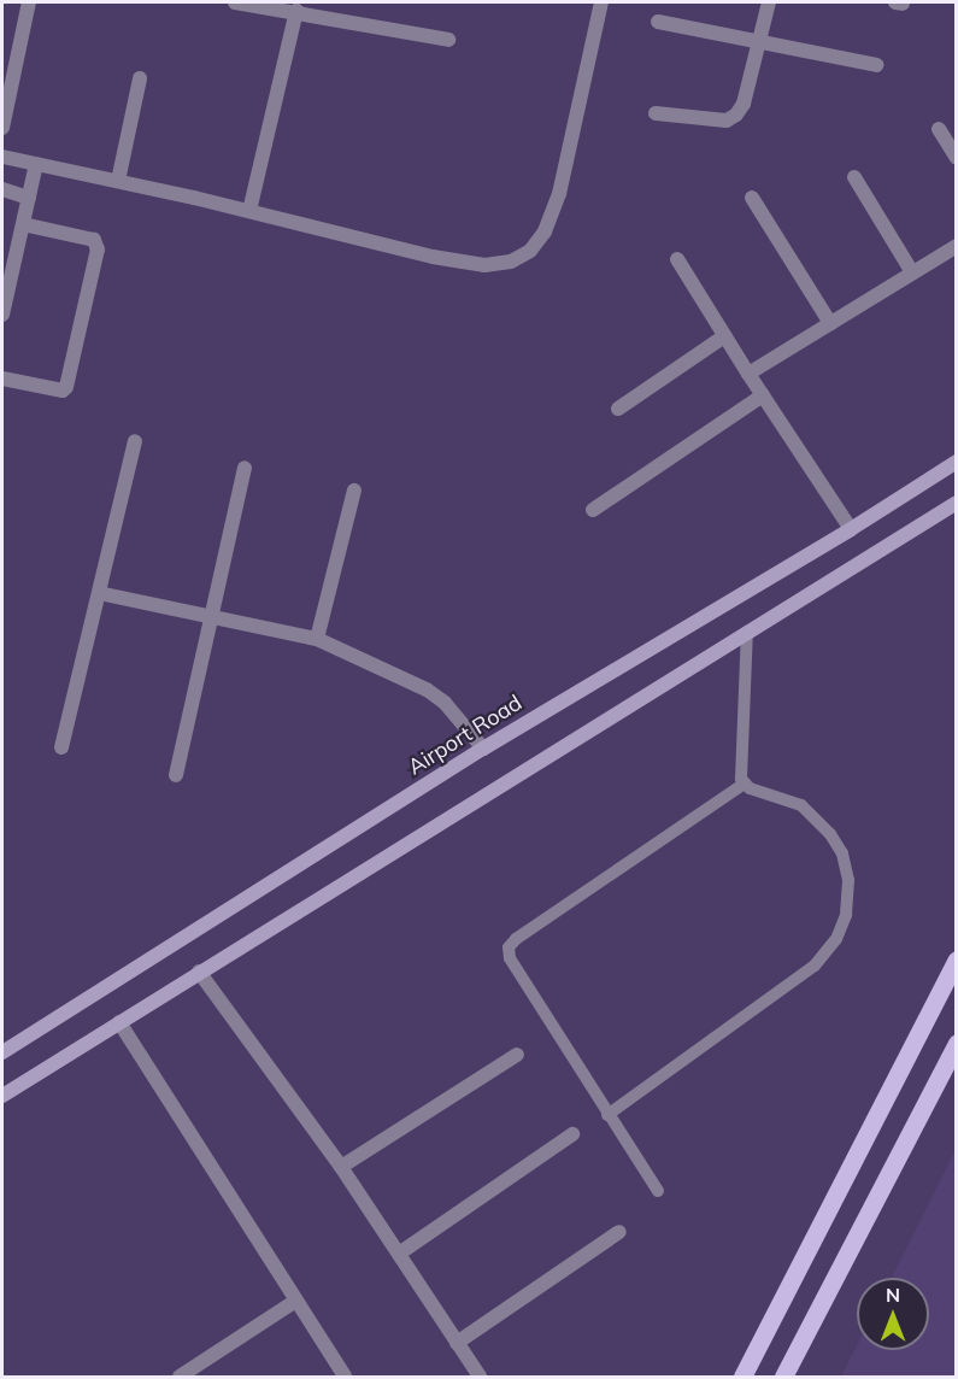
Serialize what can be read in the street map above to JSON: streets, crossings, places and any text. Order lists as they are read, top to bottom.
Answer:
{
  "streets": {
    "main road": ["Airport Road"]
  },
  "north": "top"
}
